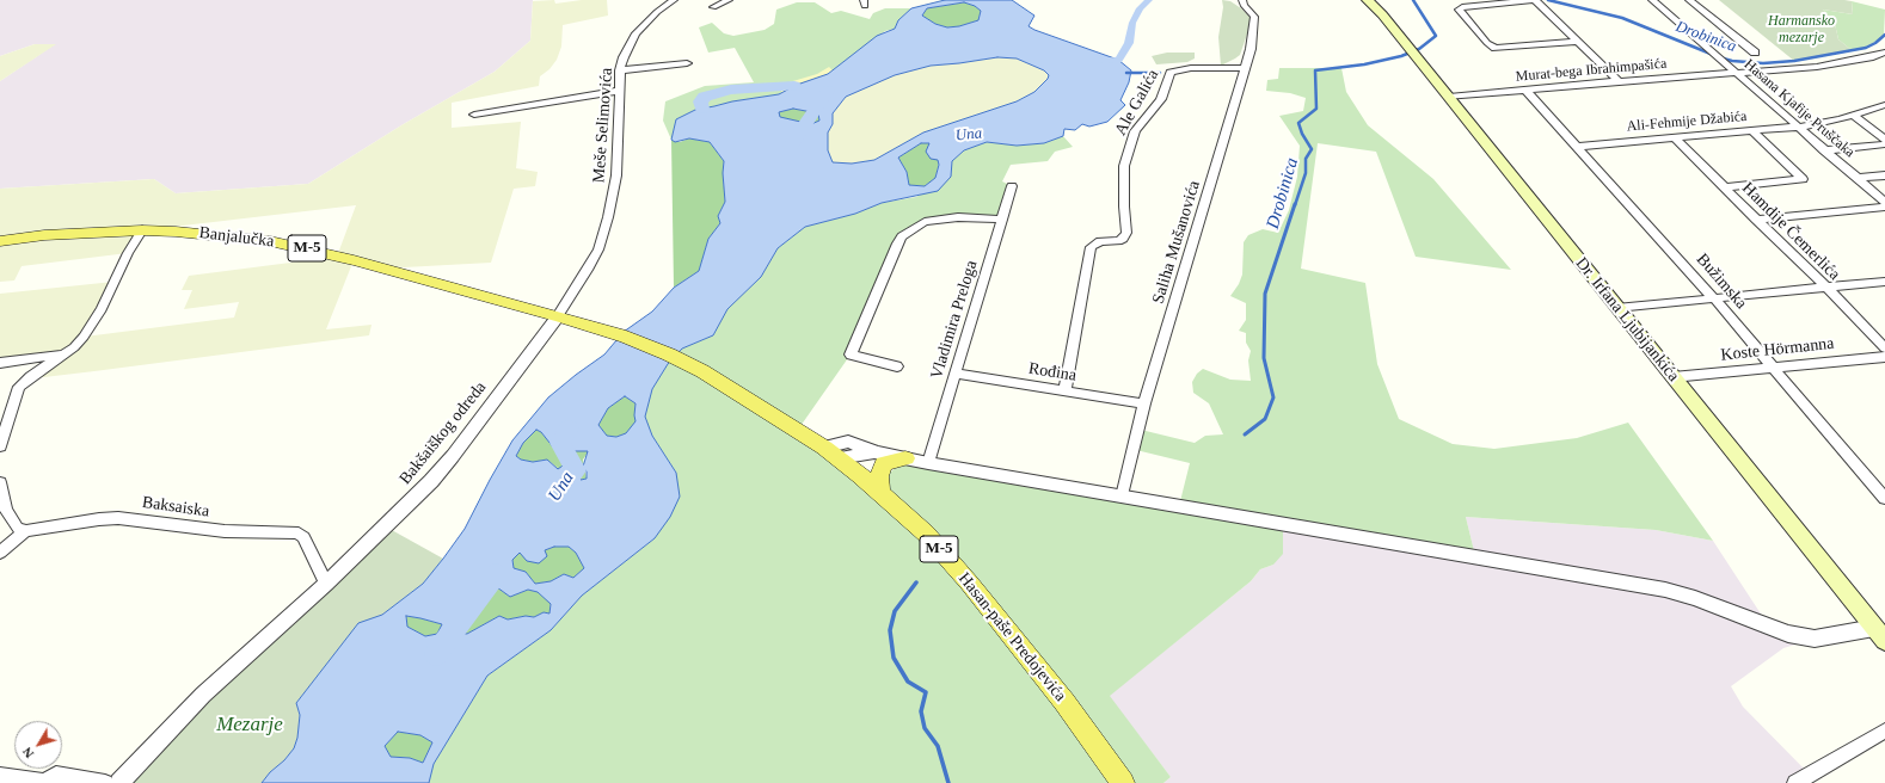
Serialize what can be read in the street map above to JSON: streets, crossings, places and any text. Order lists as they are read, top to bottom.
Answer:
{
  "streets": {
    "main road": [
      "Banjalučka",
      "M-5",
      "Dr. Irfana Ljubijankića",
      "Hasan-paše Predojevića"
    ],
    "street": [
      "Murat-bega Ibrahimpašića",
      "Ale Galića",
      "Hasana Kjafije Pruščaka",
      "Ali-Fehmije Džabića",
      "Meše Selimovića",
      "Hamdije Čemerlića",
      "Saliha Mušanovića",
      "Bužimska",
      "Vladimira Preloga",
      "Koste Hörmanna",
      "Rođina",
      "Bakšaiškog odreda",
      "Baksaiska"
    ]
  },
  "crossings": [
    ["Murat-bega Ibrahimpašića", "Hasana Kjafije Pruščaka"],
    ["Murat-bega Ibrahimpašića", "Bužimska"],
    ["Murat-bega Ibrahimpašića", "Dr. Irfana Ljubijankića"],
    ["Ale Galića", "Saliha Mušanovića"],
    ["Ale Galića", "Rođina"],
    ["Hasana Kjafije Pruščaka", "Ali-Fehmije Džabića"],
    ["Ali-Fehmije Džabića", "Hamdije Čemerlića"],
    ["Ali-Fehmije Džabića", "Bužimska"],
    ["Meše Selimovića", "Banjalučka"],
    ["Meše Selimovića", "Bakšaiškog odreda"],
    ["Banjalučka", "Bakšaiškog odreda"],
    ["Banjalučka", "Hasan-paše Predojevića"],
    ["Saliha Mušanovića", "Rođina"],
    ["Bužimska", "Koste Hörmanna"],
    ["Vladimira Preloga", "Rođina"],
    ["Dr. Irfana Ljubijankića", "Koste Hörmanna"],
    ["Bakšaiškog odreda", "Baksaiska"]
  ],
  "water": ["Drobinica", "Una"],
  "parks": ["Harmansko mezarje", "Mezarje"],
  "north": "bottom left"
}
